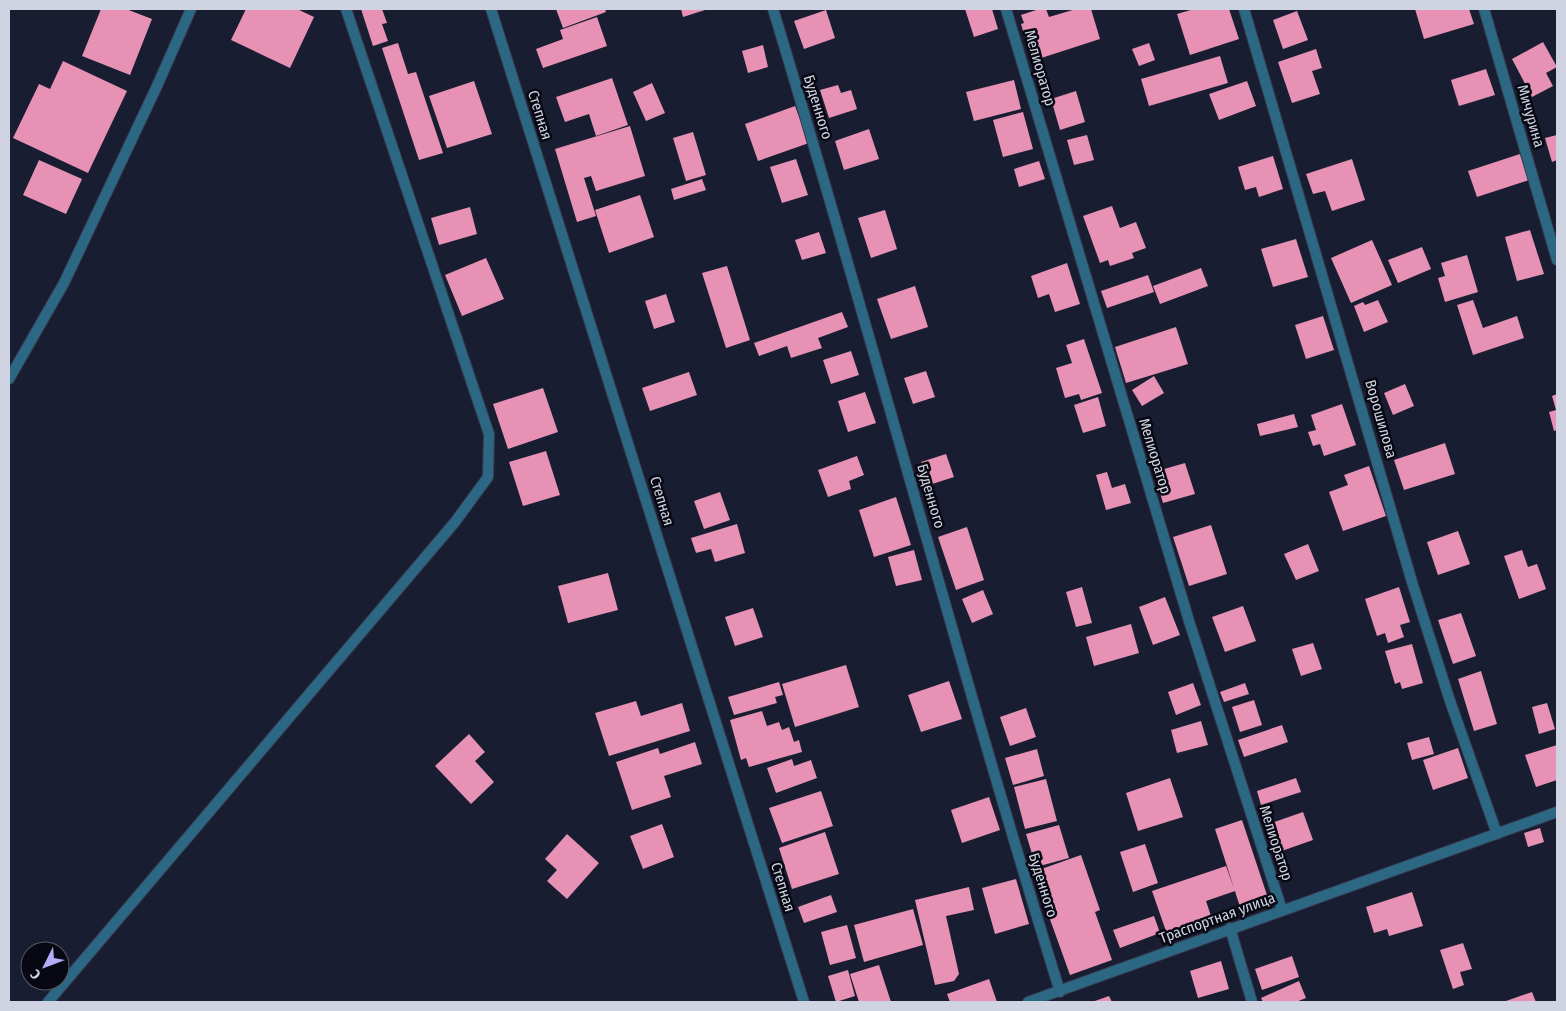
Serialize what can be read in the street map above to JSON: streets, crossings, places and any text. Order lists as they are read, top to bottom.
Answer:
{
  "streets": {
    "street": [
      "Мелиоратор",
      "Буденного",
      "Степная",
      "Мичурина",
      "Ворошилова",
      "Траспортная улица"
    ]
  },
  "crossings": [
    ["Мелиоратор", "Траспортная улица"],
    ["Буденного", "Траспортная улица"],
    ["Ворошилова", "Траспортная улица"]
  ],
  "north": "bottom left"
}
